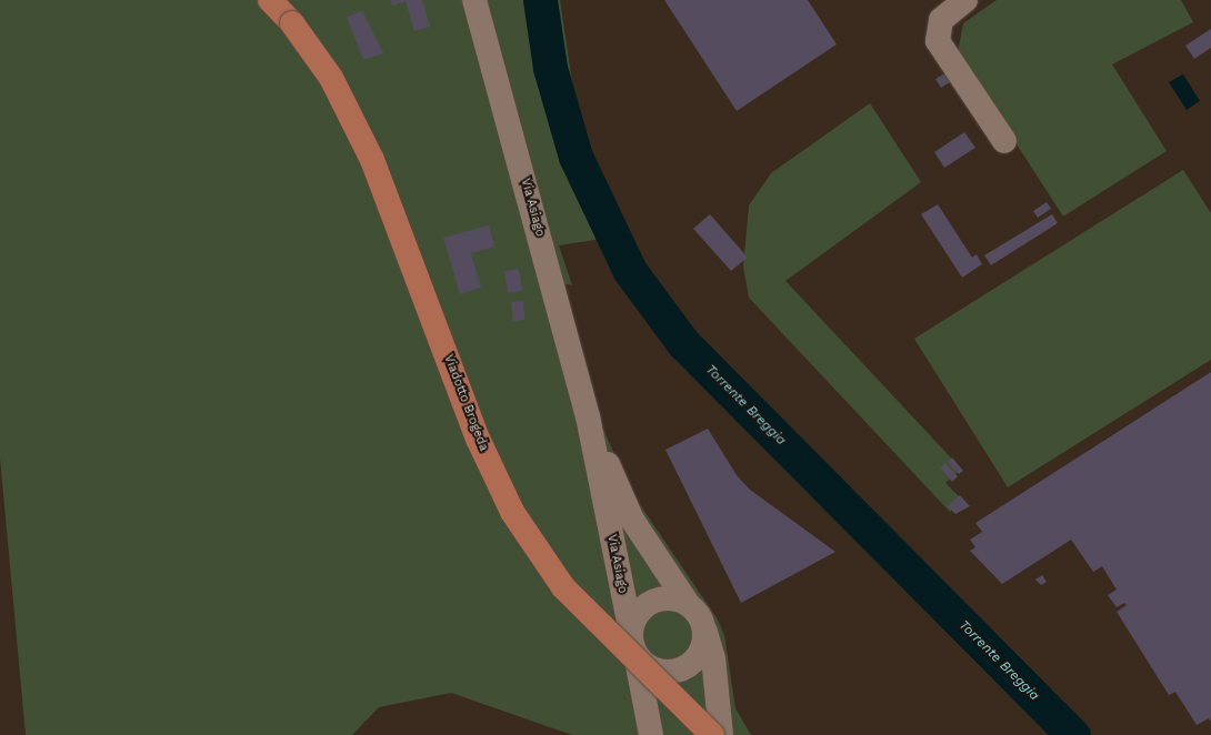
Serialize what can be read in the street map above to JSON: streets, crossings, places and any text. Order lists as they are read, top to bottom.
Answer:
{
  "streets": {
    "main road": ["Viadotto Brogeda"],
    "street": ["Via Asiago"]
  },
  "water": ["Torrente Breggia"]
}
